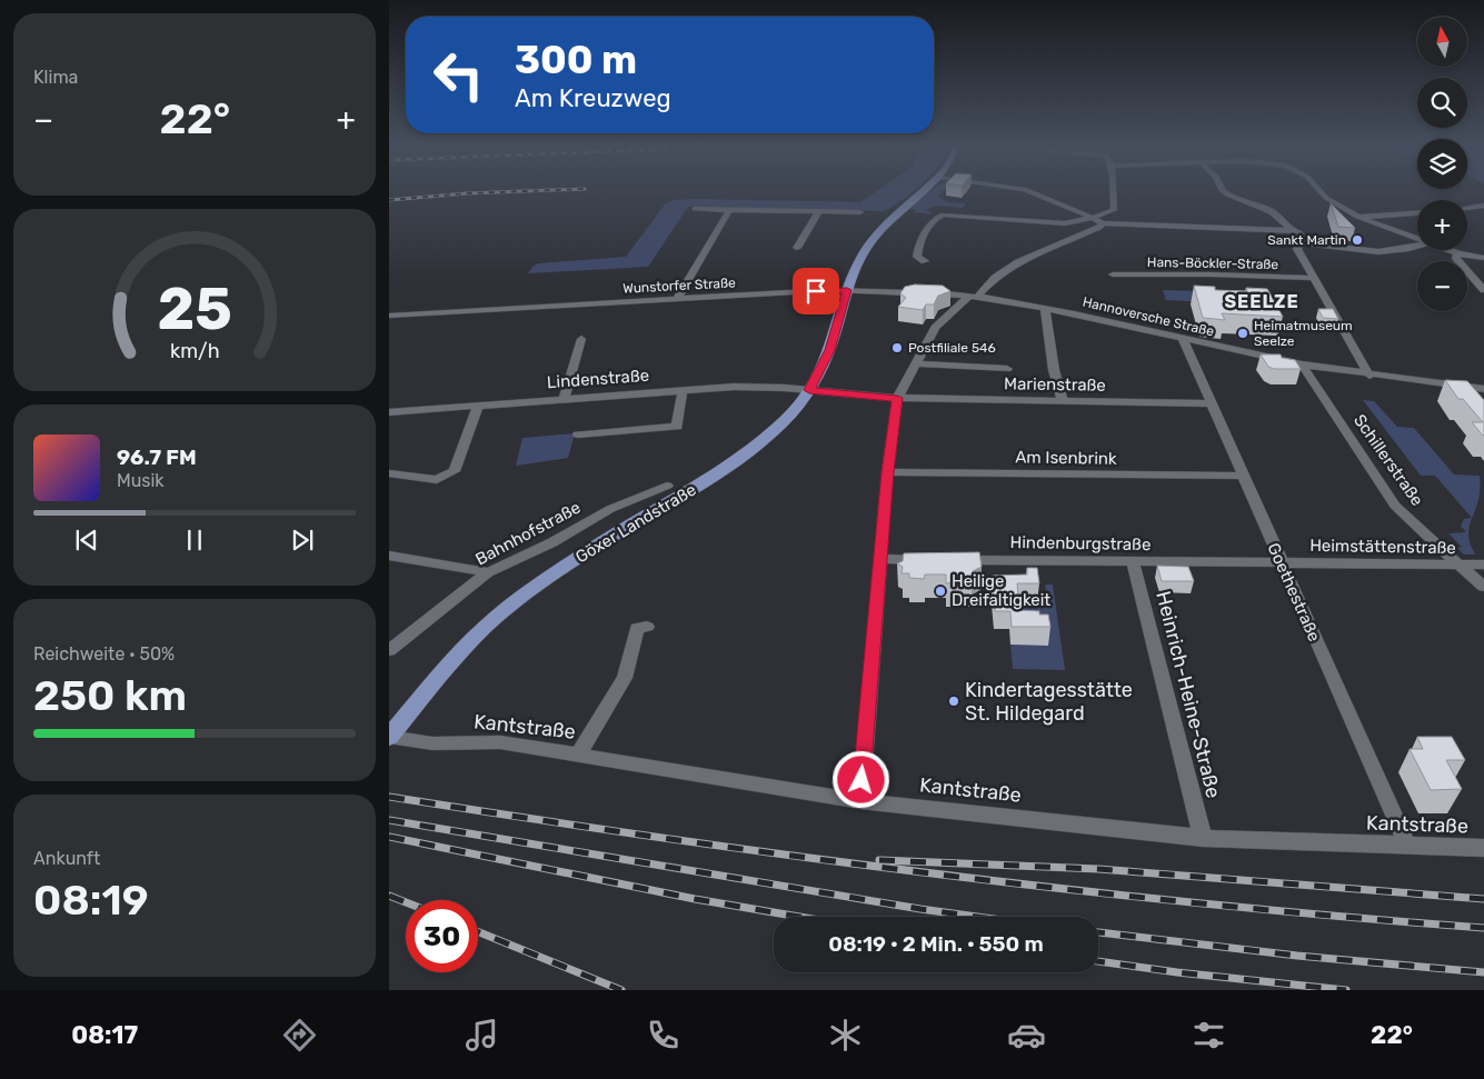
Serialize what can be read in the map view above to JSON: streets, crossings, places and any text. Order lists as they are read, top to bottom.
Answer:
{
  "streets": {
    "main road": ["Göxer Landstraße"],
    "street": [
      "Hans-Böckler-Straße",
      "Wunstorfer Straße",
      "Hannoversche Straße",
      "Lindenstraße",
      "Marienstraße",
      "Am Isenbrink",
      "Schillerstraße",
      "Bahnhofstraße",
      "Hindenburgstraße",
      "Heimstättenstraße",
      "Goethestraße",
      "Heinrich-Heine-Straße",
      "Kantstraße"
    ]
  },
  "crossings": [
    ["Wunstorfer Straße", "Hannoversche Straße"],
    ["Wunstorfer Straße", "Göxer Landstraße"],
    ["Hannoversche Straße", "Schillerstraße"],
    ["Hannoversche Straße", "Goethestraße"],
    ["Lindenstraße", "Marienstraße"],
    ["Lindenstraße", "Göxer Landstraße"],
    ["Marienstraße", "Göxer Landstraße"],
    ["Marienstraße", "Goethestraße"],
    ["Am Isenbrink", "Goethestraße"],
    ["Schillerstraße", "Heimstättenstraße"],
    ["Göxer Landstraße", "Kantstraße"],
    ["Hindenburgstraße", "Heimstättenstraße"],
    ["Hindenburgstraße", "Goethestraße"],
    ["Hindenburgstraße", "Heinrich-Heine-Straße"],
    ["Heimstättenstraße", "Goethestraße"],
    ["Goethestraße", "Kantstraße"],
    ["Heinrich-Heine-Straße", "Kantstraße"]
  ],
  "districts": ["SEELZE"],
  "places": [
    "Sankt Martin",
    "Heimatmuseum Seelze",
    "Postfiliale 546",
    "Heilige Dreifaltigkeit",
    "Kindertagesstätte St. Hildegard"
  ],
  "north": "top",
  "page": {
    "tile": [
      "Klima",
      ["Reichweite · 50%", "250 km"],
      ["Ankunft", "08:19"]
    ],
    "map_buttons": ["+", "−"],
    "turn": ["300 m", "Am Kreuzweg"],
    "heat": ["−", "22°", "+"],
    "song": ["96.7 FM", "Musik"],
    "limit": "30",
    "trip": "08:19 · 2 Min. · 550 m",
    "tabs": ["08:17", "22°"],
    "gauge": ["25", "km/h"]
  }
}
